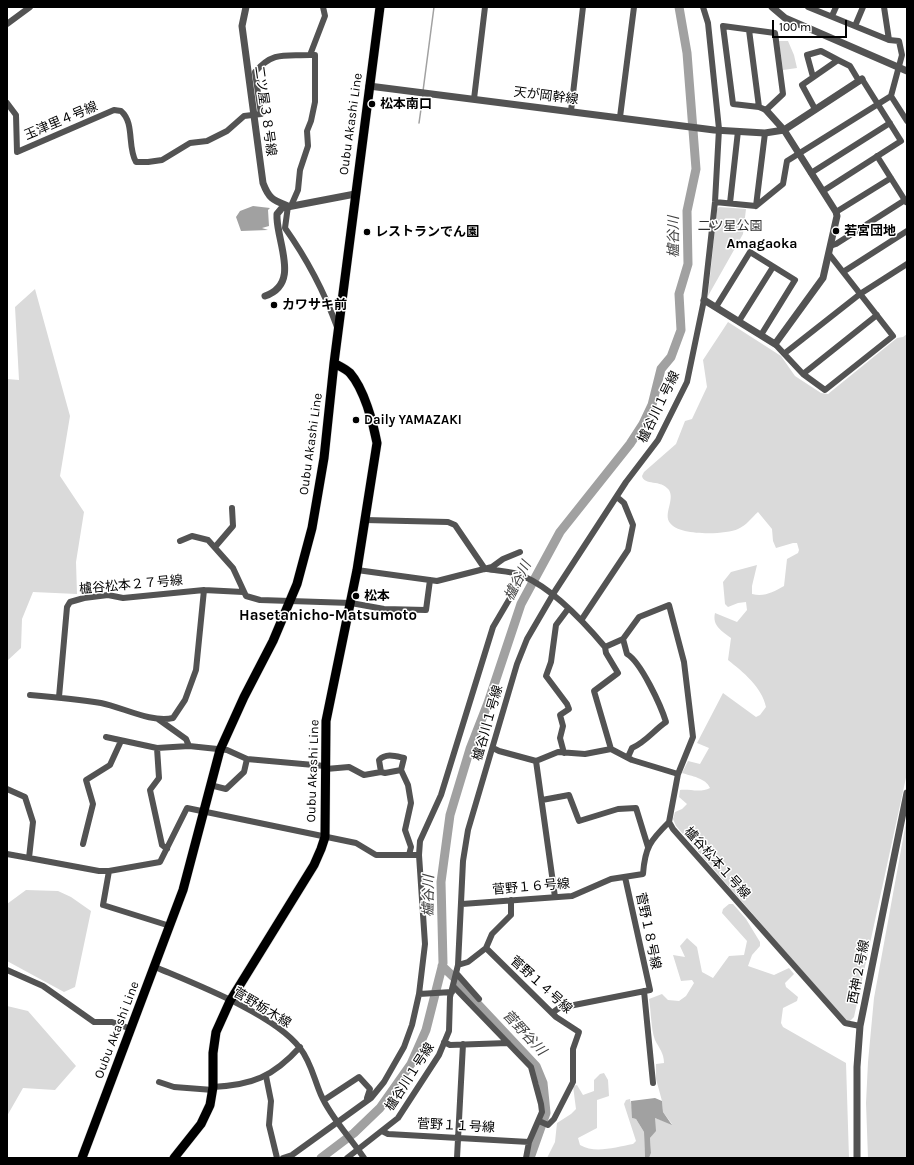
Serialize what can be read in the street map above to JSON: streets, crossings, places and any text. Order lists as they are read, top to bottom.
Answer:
{
  "streets": {
    "main road": ["Oubu Akashi Line"],
    "street": [
      "天が岡幹線",
      "二ツ屋３８号線",
      "玉津里４号線",
      "櫨谷川１号線",
      "櫨谷松本２７号線",
      "櫨谷松本１号線",
      "菅野１６号線",
      "菅野１８号線",
      "西神２号線",
      "菅野１４号線",
      "菅野栃木線",
      "菅野１１号線"
    ]
  },
  "crossings": [
    ["天が岡幹線", "Oubu Akashi Line"],
    ["天が岡幹線", "櫨谷川１号線"],
    ["二ツ屋３８号線", "玉津里４号線"],
    ["Oubu Akashi Line", "菅野栃木線"],
    ["櫨谷川１号線", "菅野１６号線"],
    ["櫨谷川１号線", "菅野栃木線"],
    ["櫨谷川１号線", "菅野１１号線"],
    ["櫨谷松本１号線", "西神２号線"],
    ["菅野１６号線", "菅野１８号線"]
  ],
  "districts": ["Amagaoka", "Hasetanicho-Matsumoto"],
  "water": ["櫨谷川", "菅野谷川"],
  "parks": ["二ツ星公園"],
  "places": [
    "松本南口",
    "若宮団地",
    "レストランでん園",
    "カワサキ前",
    "Daily YAMAZAKI",
    "松本"
  ],
  "scale_bar": "100 m"
}
